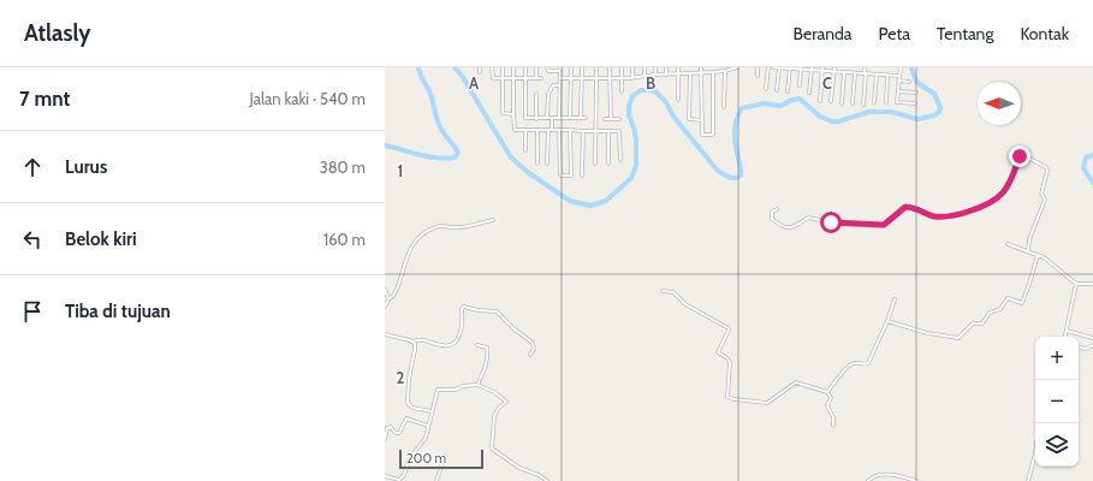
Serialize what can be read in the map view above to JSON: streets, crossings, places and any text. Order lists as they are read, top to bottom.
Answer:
{
  "scale_bar": "200 m",
  "north": "left",
  "page": {
    "header": "Atlasly",
    "nav": [
      "Beranda",
      "Peta",
      "Tentang",
      "Kontak"
    ],
    "heading": ["7 mnt", "Jalan kaki · 540 m"],
    "list": [
      ["Lurus", "380 m"],
      ["Belok kiri", "160 m"],
      "Tiba di tujuan"
    ],
    "map_buttons": ["+", "−"],
    "scale": "200 m"
  },
  "grid": {
    "columns": ["A", "B", "C"],
    "rows": ["1", "2"]
  }
}
